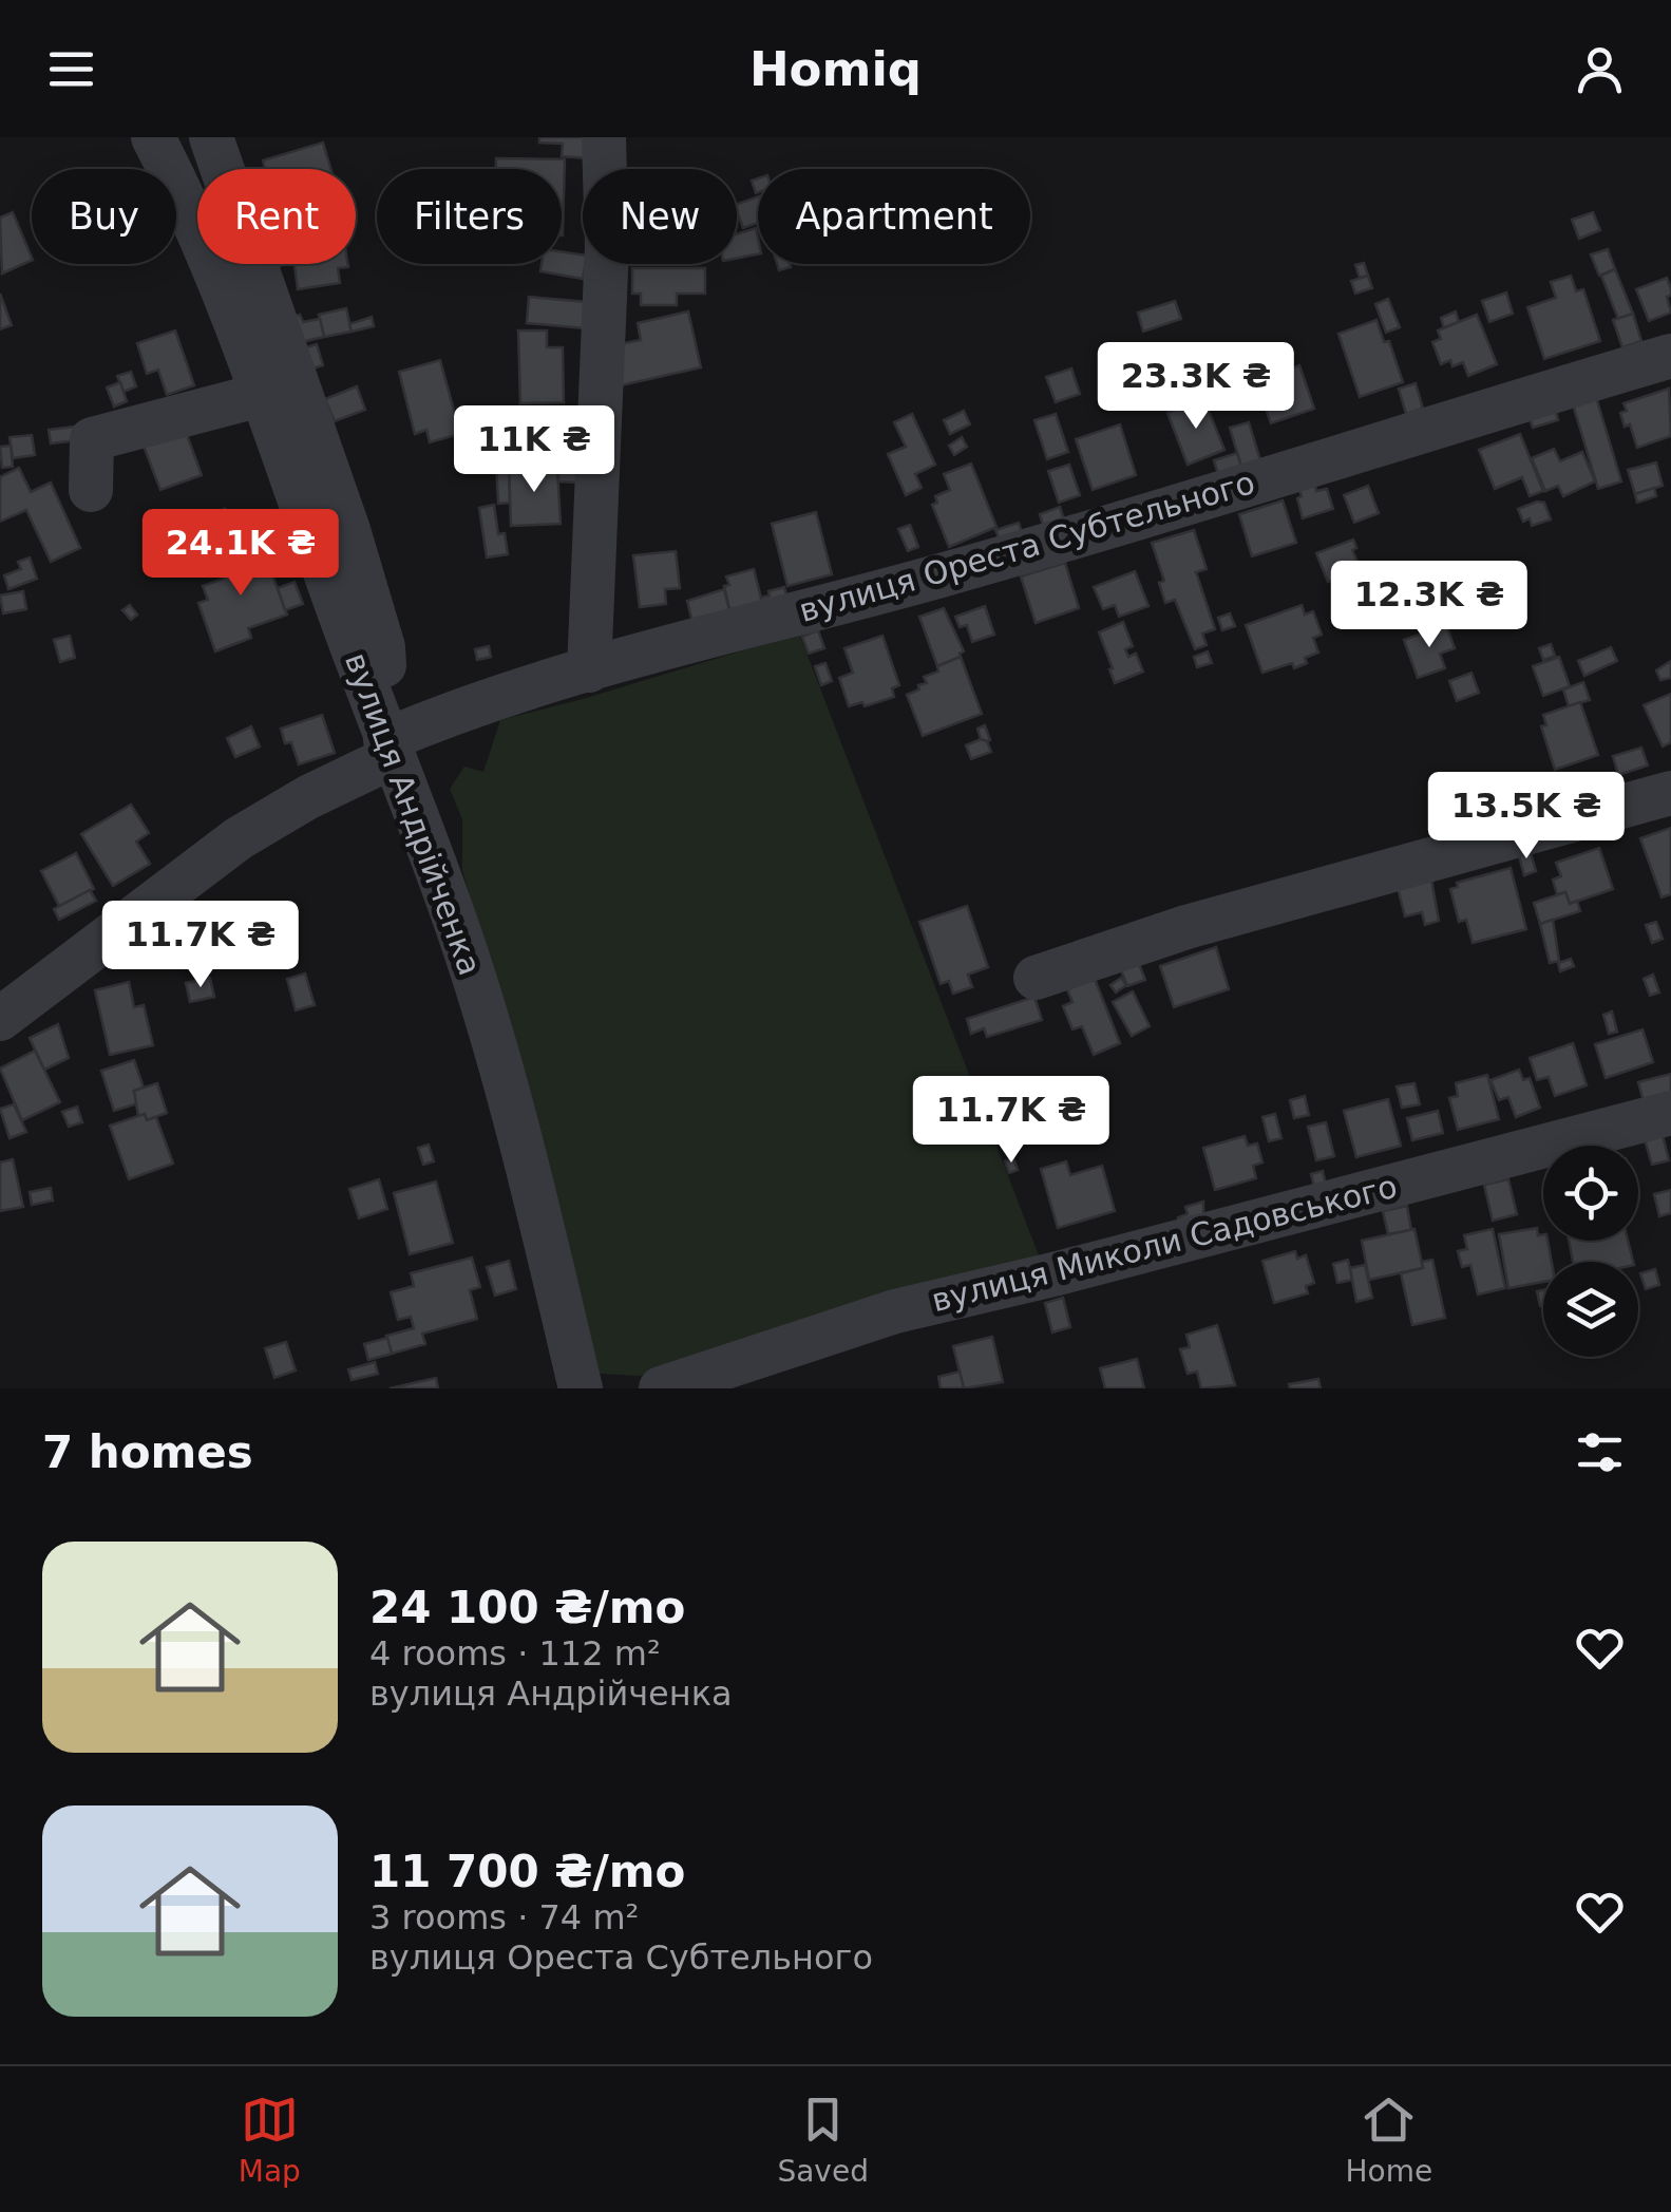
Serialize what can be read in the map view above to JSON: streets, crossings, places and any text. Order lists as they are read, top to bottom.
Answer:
{
  "streets": {
    "street": ["вулиця Ореста Субтельного", "вулиця Андрійченка", "вулиця Миколи Садовського"]
  },
  "crossings": [
    ["вулиця Ореста Субтельного", "вулиця Андрійченка"]
  ],
  "page": {
    "header": "Homiq",
    "chip": [
      "Buy",
      "Rent",
      "Filters",
      "New",
      "Apartment"
    ],
    "price": [
      "23.3K ₴",
      "11K ₴",
      "24.1K ₴",
      "12.3K ₴",
      "13.5K ₴",
      "11.7K ₴",
      "11.7K ₴"
    ],
    "heading": "7 homes",
    "list": [
      {
        "name": "24 100 ₴/mo",
        "note": "4 rooms · 112 m² · вулиця Андрійченка"
      },
      {
        "name": "11 700 ₴/mo",
        "note": "3 rooms · 74 m² · вулиця Ореста Субтельного"
      }
    ],
    "tabs": ["Map", "Saved", "Home"]
  }
}
